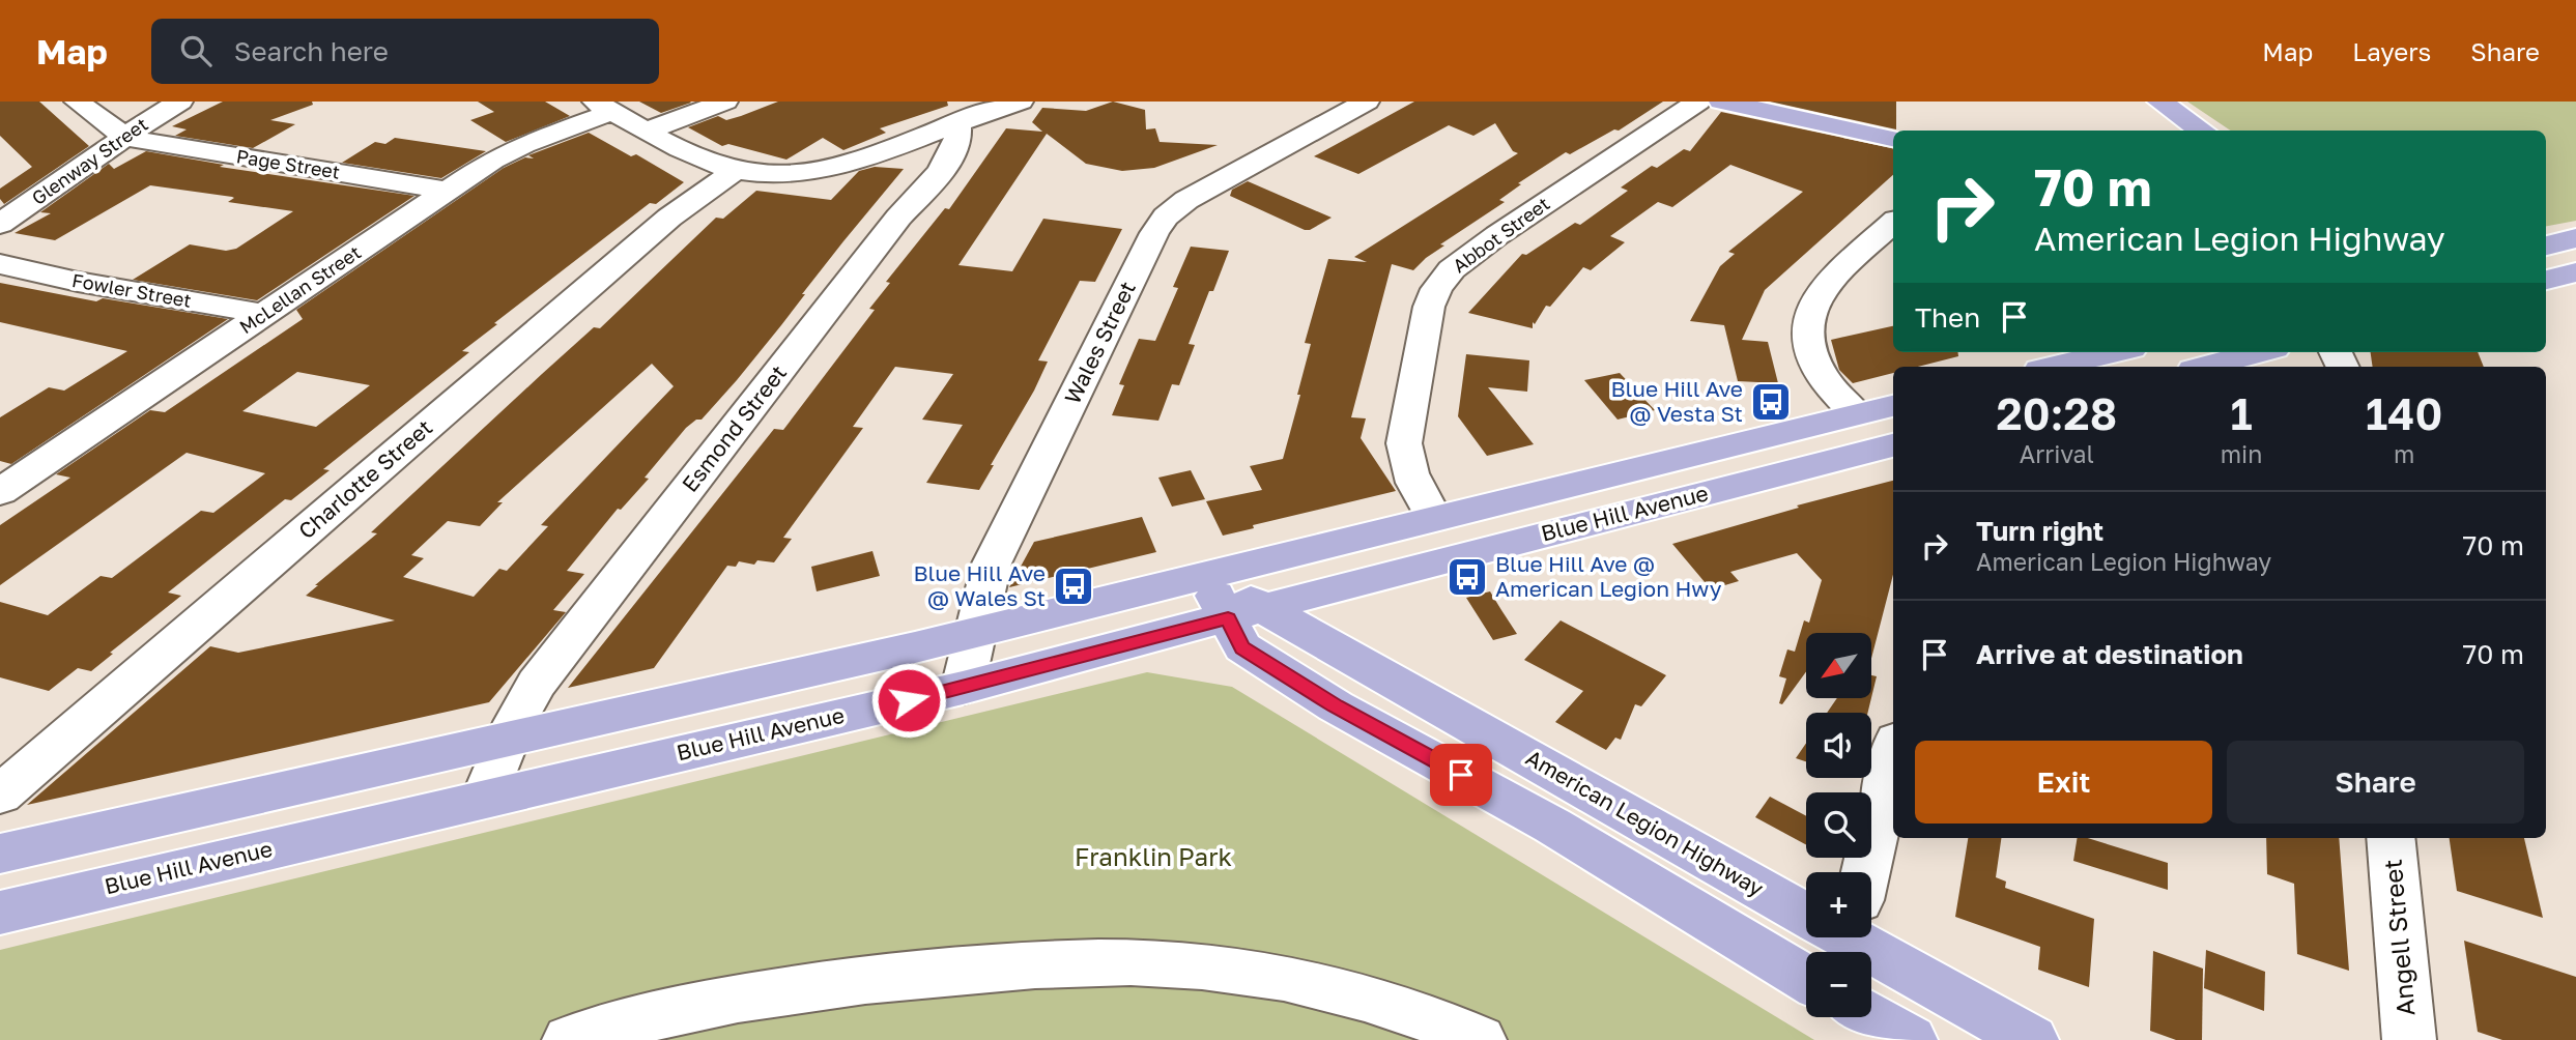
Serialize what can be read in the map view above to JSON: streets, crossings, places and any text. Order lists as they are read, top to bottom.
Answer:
{
  "streets": {
    "main road": ["Blue Hill Avenue", "American Legion Highway"],
    "street": [
      "Glenway Street",
      "Page Street",
      "Abbot Street",
      "McLellan Street",
      "Fowler Street",
      "Wales Street",
      "Esmond Street",
      "Charlotte Street",
      "Angell Street"
    ]
  },
  "crossings": [
    ["Glenway Street", "Page Street"],
    ["Page Street", "McLellan Street"],
    ["Abbot Street", "Blue Hill Avenue"],
    ["McLellan Street", "Fowler Street"],
    ["Wales Street", "Blue Hill Avenue"],
    ["Esmond Street", "Blue Hill Avenue"],
    ["Blue Hill Avenue", "American Legion Highway"]
  ],
  "parks": ["Franklin Park"],
  "places": {
    "bus stop": ["Blue Hill Ave @ Vesta St", "Blue Hill Ave @ American Legion Hwy", "Blue Hill Ave @ Wales St"]
  },
  "north": "bottom left",
  "page": {
    "header": "Map",
    "search": "Search here",
    "nav": ["Map", "Layers", "Share"],
    "turn": ["70 m", "American Legion Highway"],
    "then": "Then",
    "eta": [
      "20:28",
      "Arrival",
      "1",
      "min",
      "140",
      "m"
    ],
    "list": [
      {
        "name": "Turn right",
        "note": "American Legion Highway",
        "value": "70 m"
      },
      {
        "name": "Arrive at destination",
        "value": "70 m"
      }
    ],
    "map_buttons": ["+", "−"],
    "buttons": ["Exit", "Share"]
  }
}
